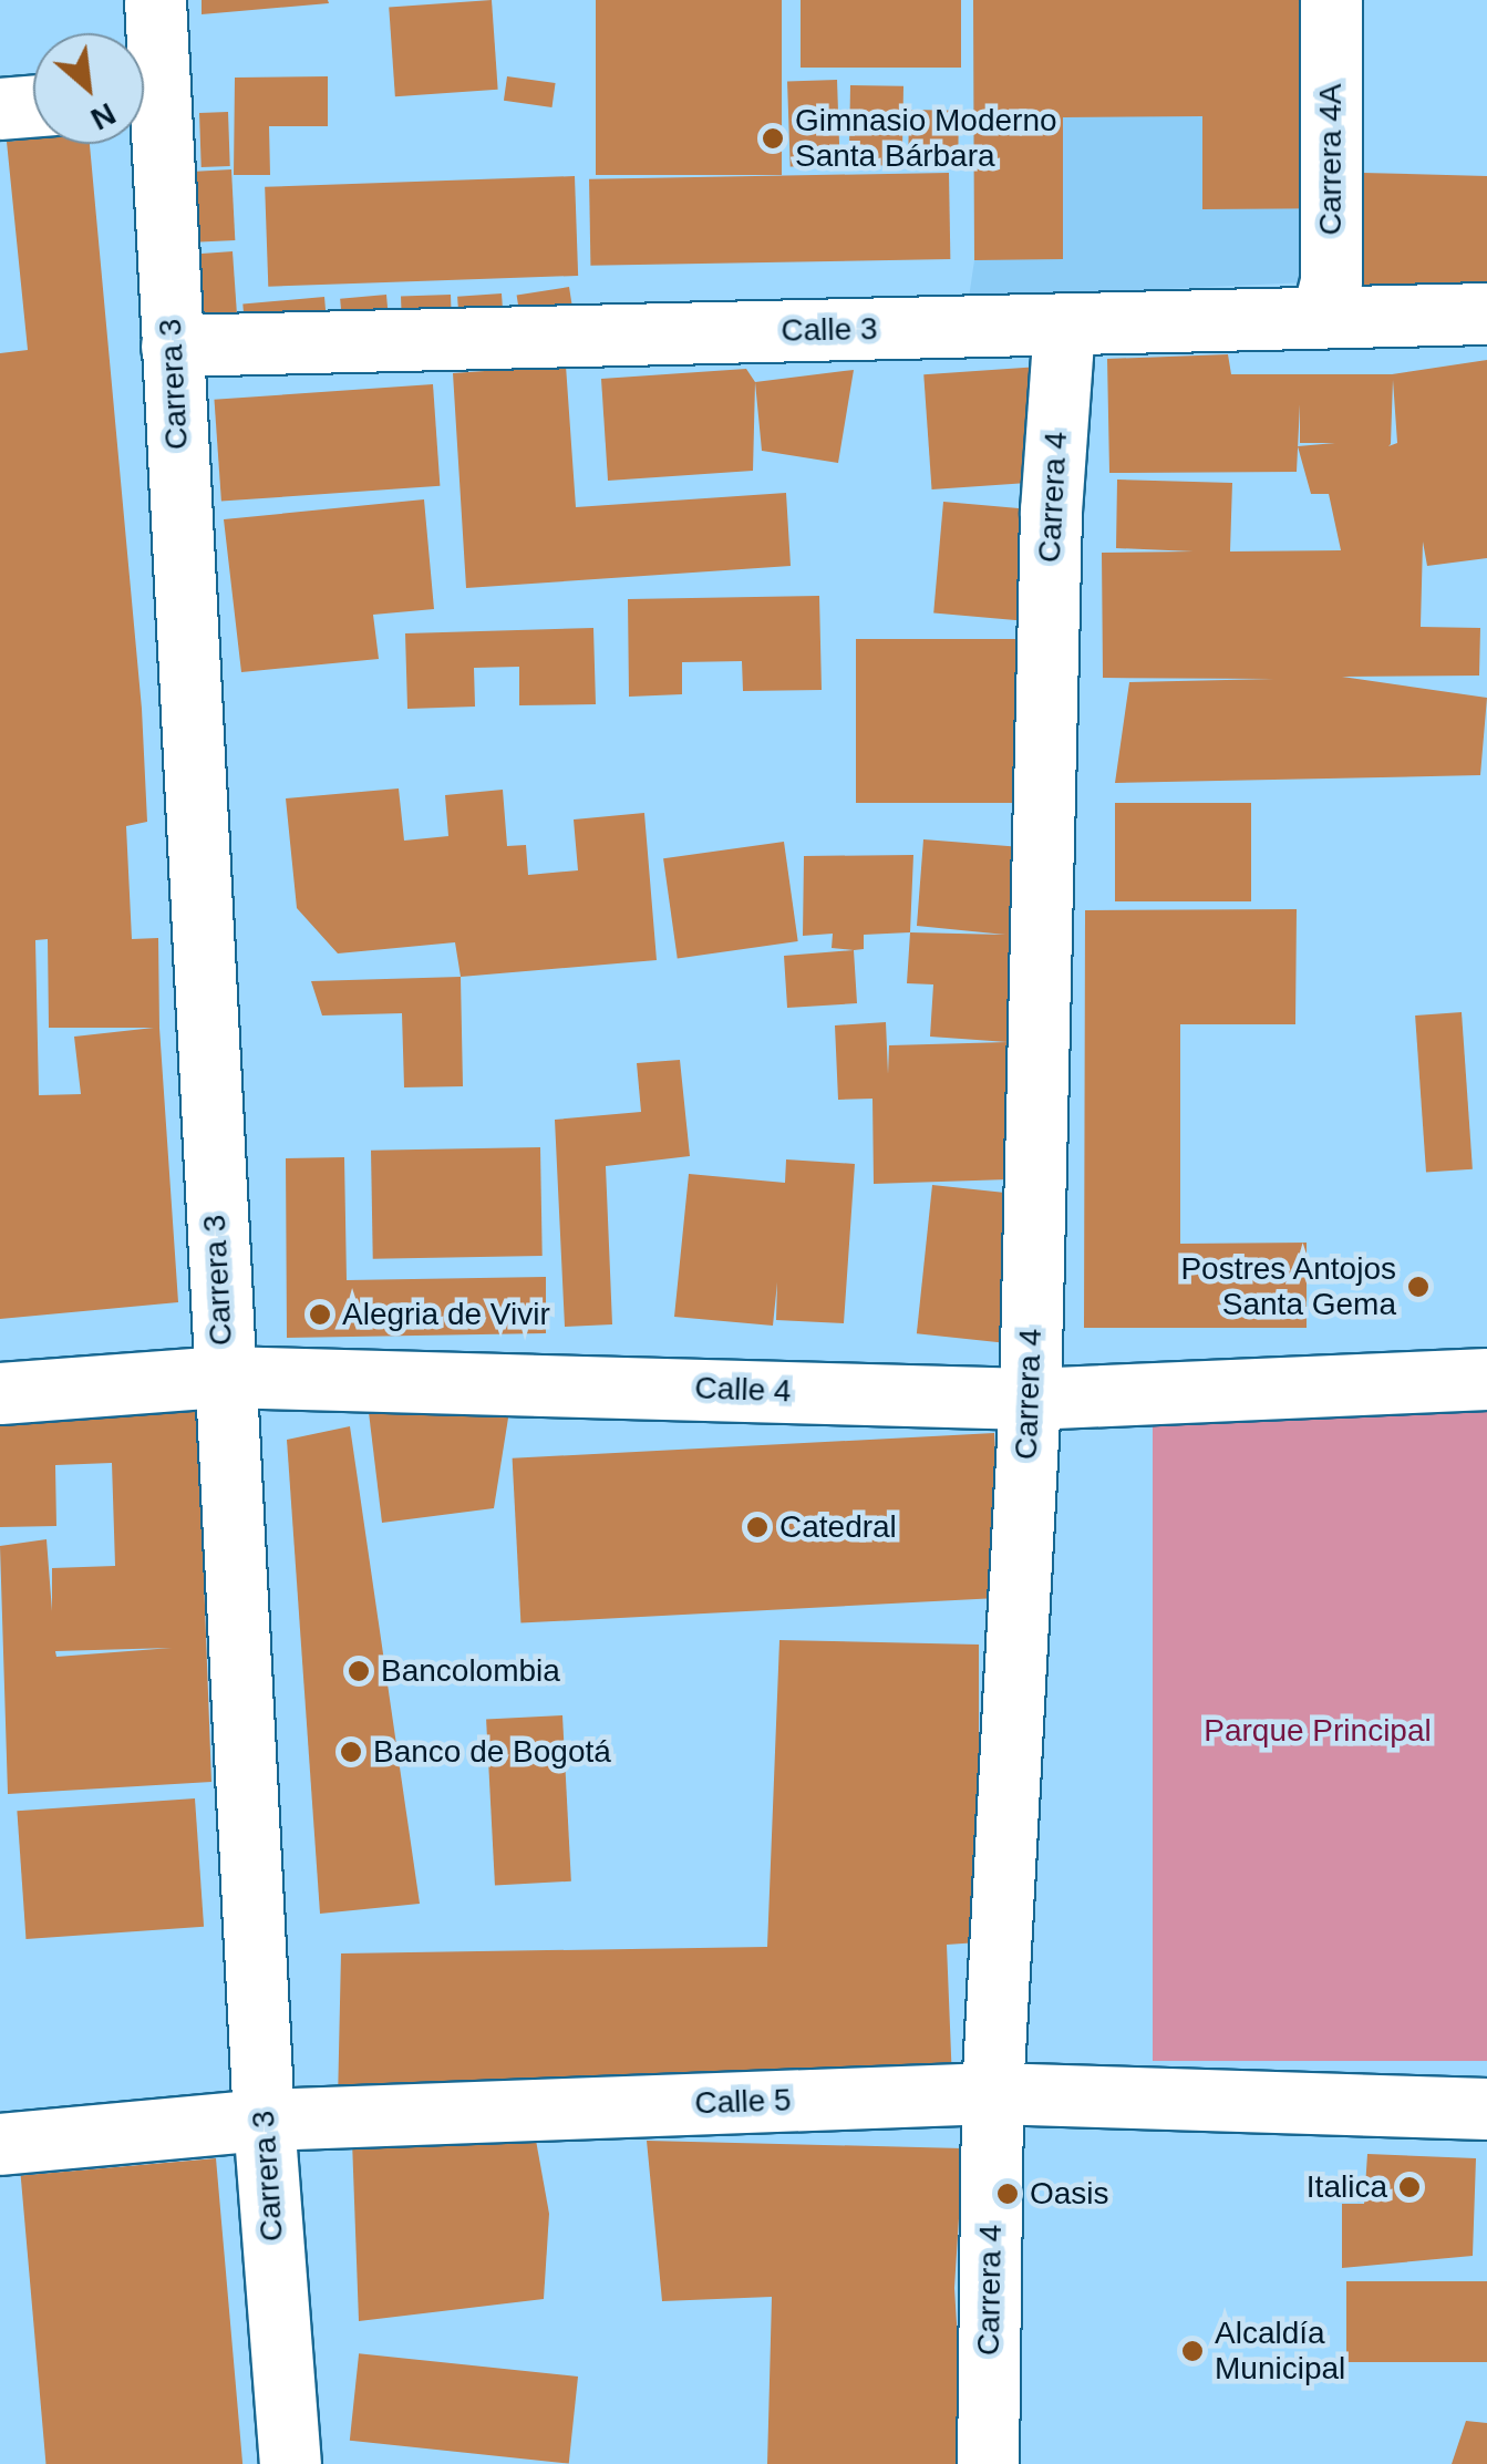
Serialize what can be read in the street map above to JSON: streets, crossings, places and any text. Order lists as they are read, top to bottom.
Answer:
{
  "streets": {
    "street": [
      "Carrera 4A",
      "Calle 3",
      "Carrera 3",
      "Carrera 4",
      "Calle 4",
      "Calle 5"
    ]
  },
  "crossings": [
    ["Carrera 4A", "Calle 3"],
    ["Calle 3", "Carrera 3"],
    ["Calle 3", "Carrera 4"],
    ["Carrera 3", "Calle 4"],
    ["Carrera 3", "Calle 5"],
    ["Carrera 4", "Calle 4"],
    ["Carrera 4", "Calle 5"]
  ],
  "parks": ["Parque Principal"],
  "places": [
    "Gimnasio Moderno Santa Bárbara",
    "Postres Antojos Santa Gema",
    "Alegria de Vivir",
    "Catedral",
    "Bancolombia",
    "Banco de Bogotá",
    "Italica",
    "Oasis",
    "Alcaldía Municipal"
  ],
  "north": "bottom right"
}
